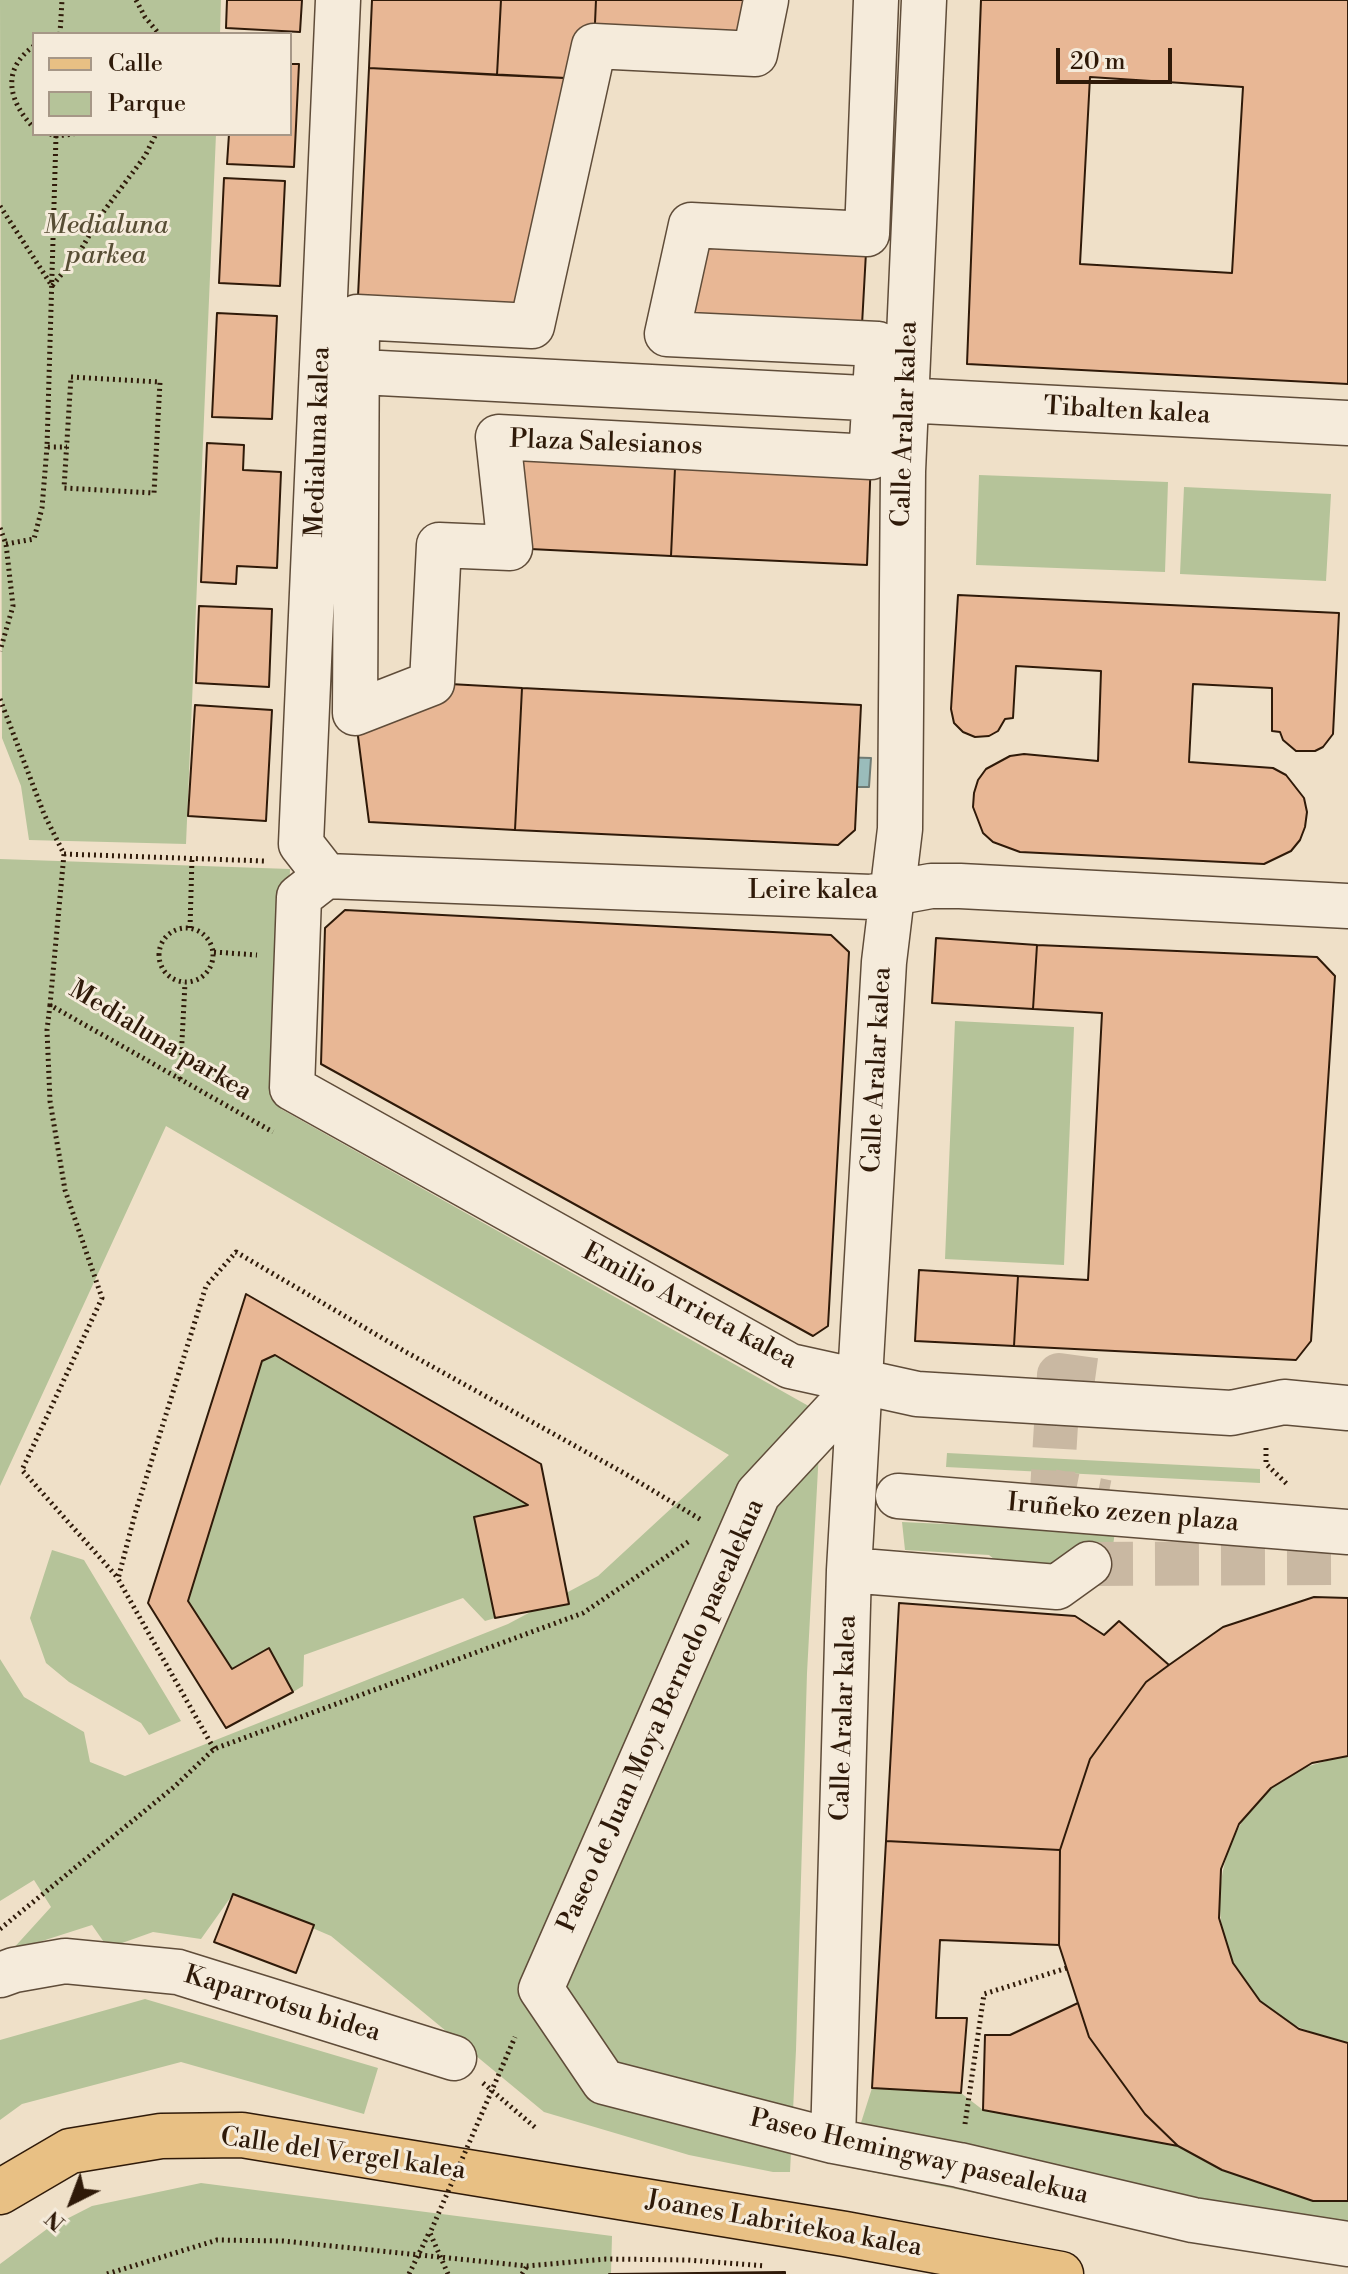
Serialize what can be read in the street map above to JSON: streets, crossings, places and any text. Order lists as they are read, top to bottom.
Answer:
{
  "streets": {
    "main road": ["Calle del Vergel kalea", "Joanes Labritekoa kalea"],
    "street": [
      "Tibalten kalea",
      "Calle Aralar kalea",
      "Medialuna kalea",
      "Plaza Salesianos",
      "Leire kalea",
      "Emilio Arrieta kalea",
      "Iruñeko zezen plaza",
      "Paseo de Juan Moya Bernedo pasealekua",
      "Kaparrotsu bidea",
      "Paseo Hemingway pasealekua"
    ],
    "path": ["Medialuna parkea"]
  },
  "crossings": [
    ["Tibalten kalea", "Calle Aralar kalea"],
    ["Tibalten kalea", "Plaza Salesianos"],
    ["Calle Aralar kalea", "Plaza Salesianos"],
    ["Calle Aralar kalea", "Leire kalea"],
    ["Calle Aralar kalea", "Emilio Arrieta kalea"],
    ["Calle Aralar kalea", "Paseo de Juan Moya Bernedo pasealekua"],
    ["Calle Aralar kalea", "Paseo Hemingway pasealekua"],
    ["Medialuna kalea", "Plaza Salesianos"],
    ["Medialuna kalea", "Leire kalea"],
    ["Medialuna kalea", "Emilio Arrieta kalea"],
    ["Leire kalea", "Emilio Arrieta kalea"],
    ["Emilio Arrieta kalea", "Paseo de Juan Moya Bernedo pasealekua"],
    ["Paseo de Juan Moya Bernedo pasealekua", "Paseo Hemingway pasealekua"],
    ["Calle del Vergel kalea", "Joanes Labritekoa kalea"]
  ],
  "parks": ["Medialuna parkea"],
  "legend": ["Calle", "Parque"],
  "scale_bar": "20 m",
  "north": "bottom left"
}
